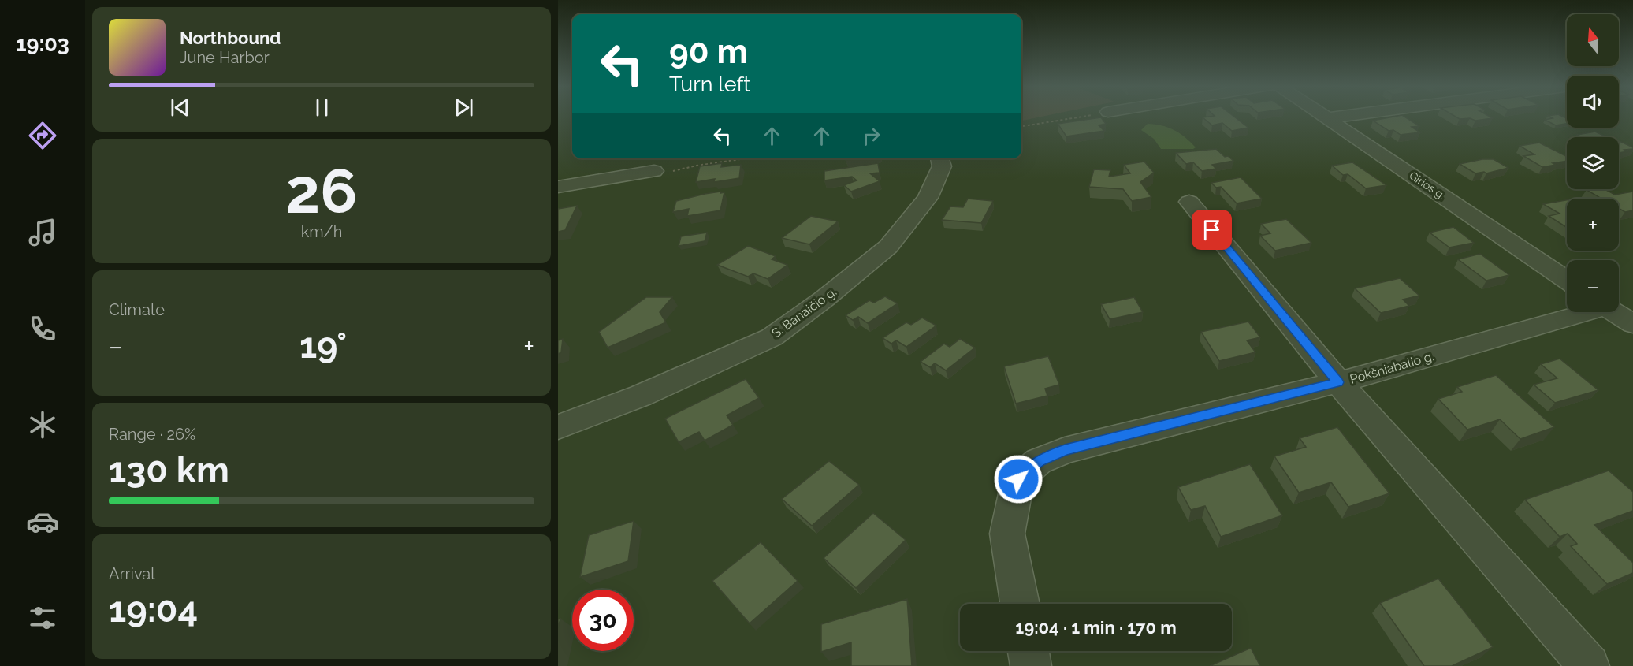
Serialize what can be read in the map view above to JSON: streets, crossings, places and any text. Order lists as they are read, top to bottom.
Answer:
{
  "streets": {
    "street": ["Girios g.", "S. Banaičio g.", "Pokšniabalio g."]
  },
  "north": "top",
  "page": {
    "tabs": "19:03",
    "map_buttons": ["+", "−"],
    "turn": ["90 m", "Turn left"],
    "song": ["Northbound", "June Harbor"],
    "tile": [
      ["26", "km/h"],
      "Climate",
      ["Range · 26%", "130 km"],
      ["Arrival", "19:04"]
    ],
    "heat": ["−", "19°", "+"],
    "limit": "30",
    "trip": "19:04 · 1 min · 170 m"
  }
}
